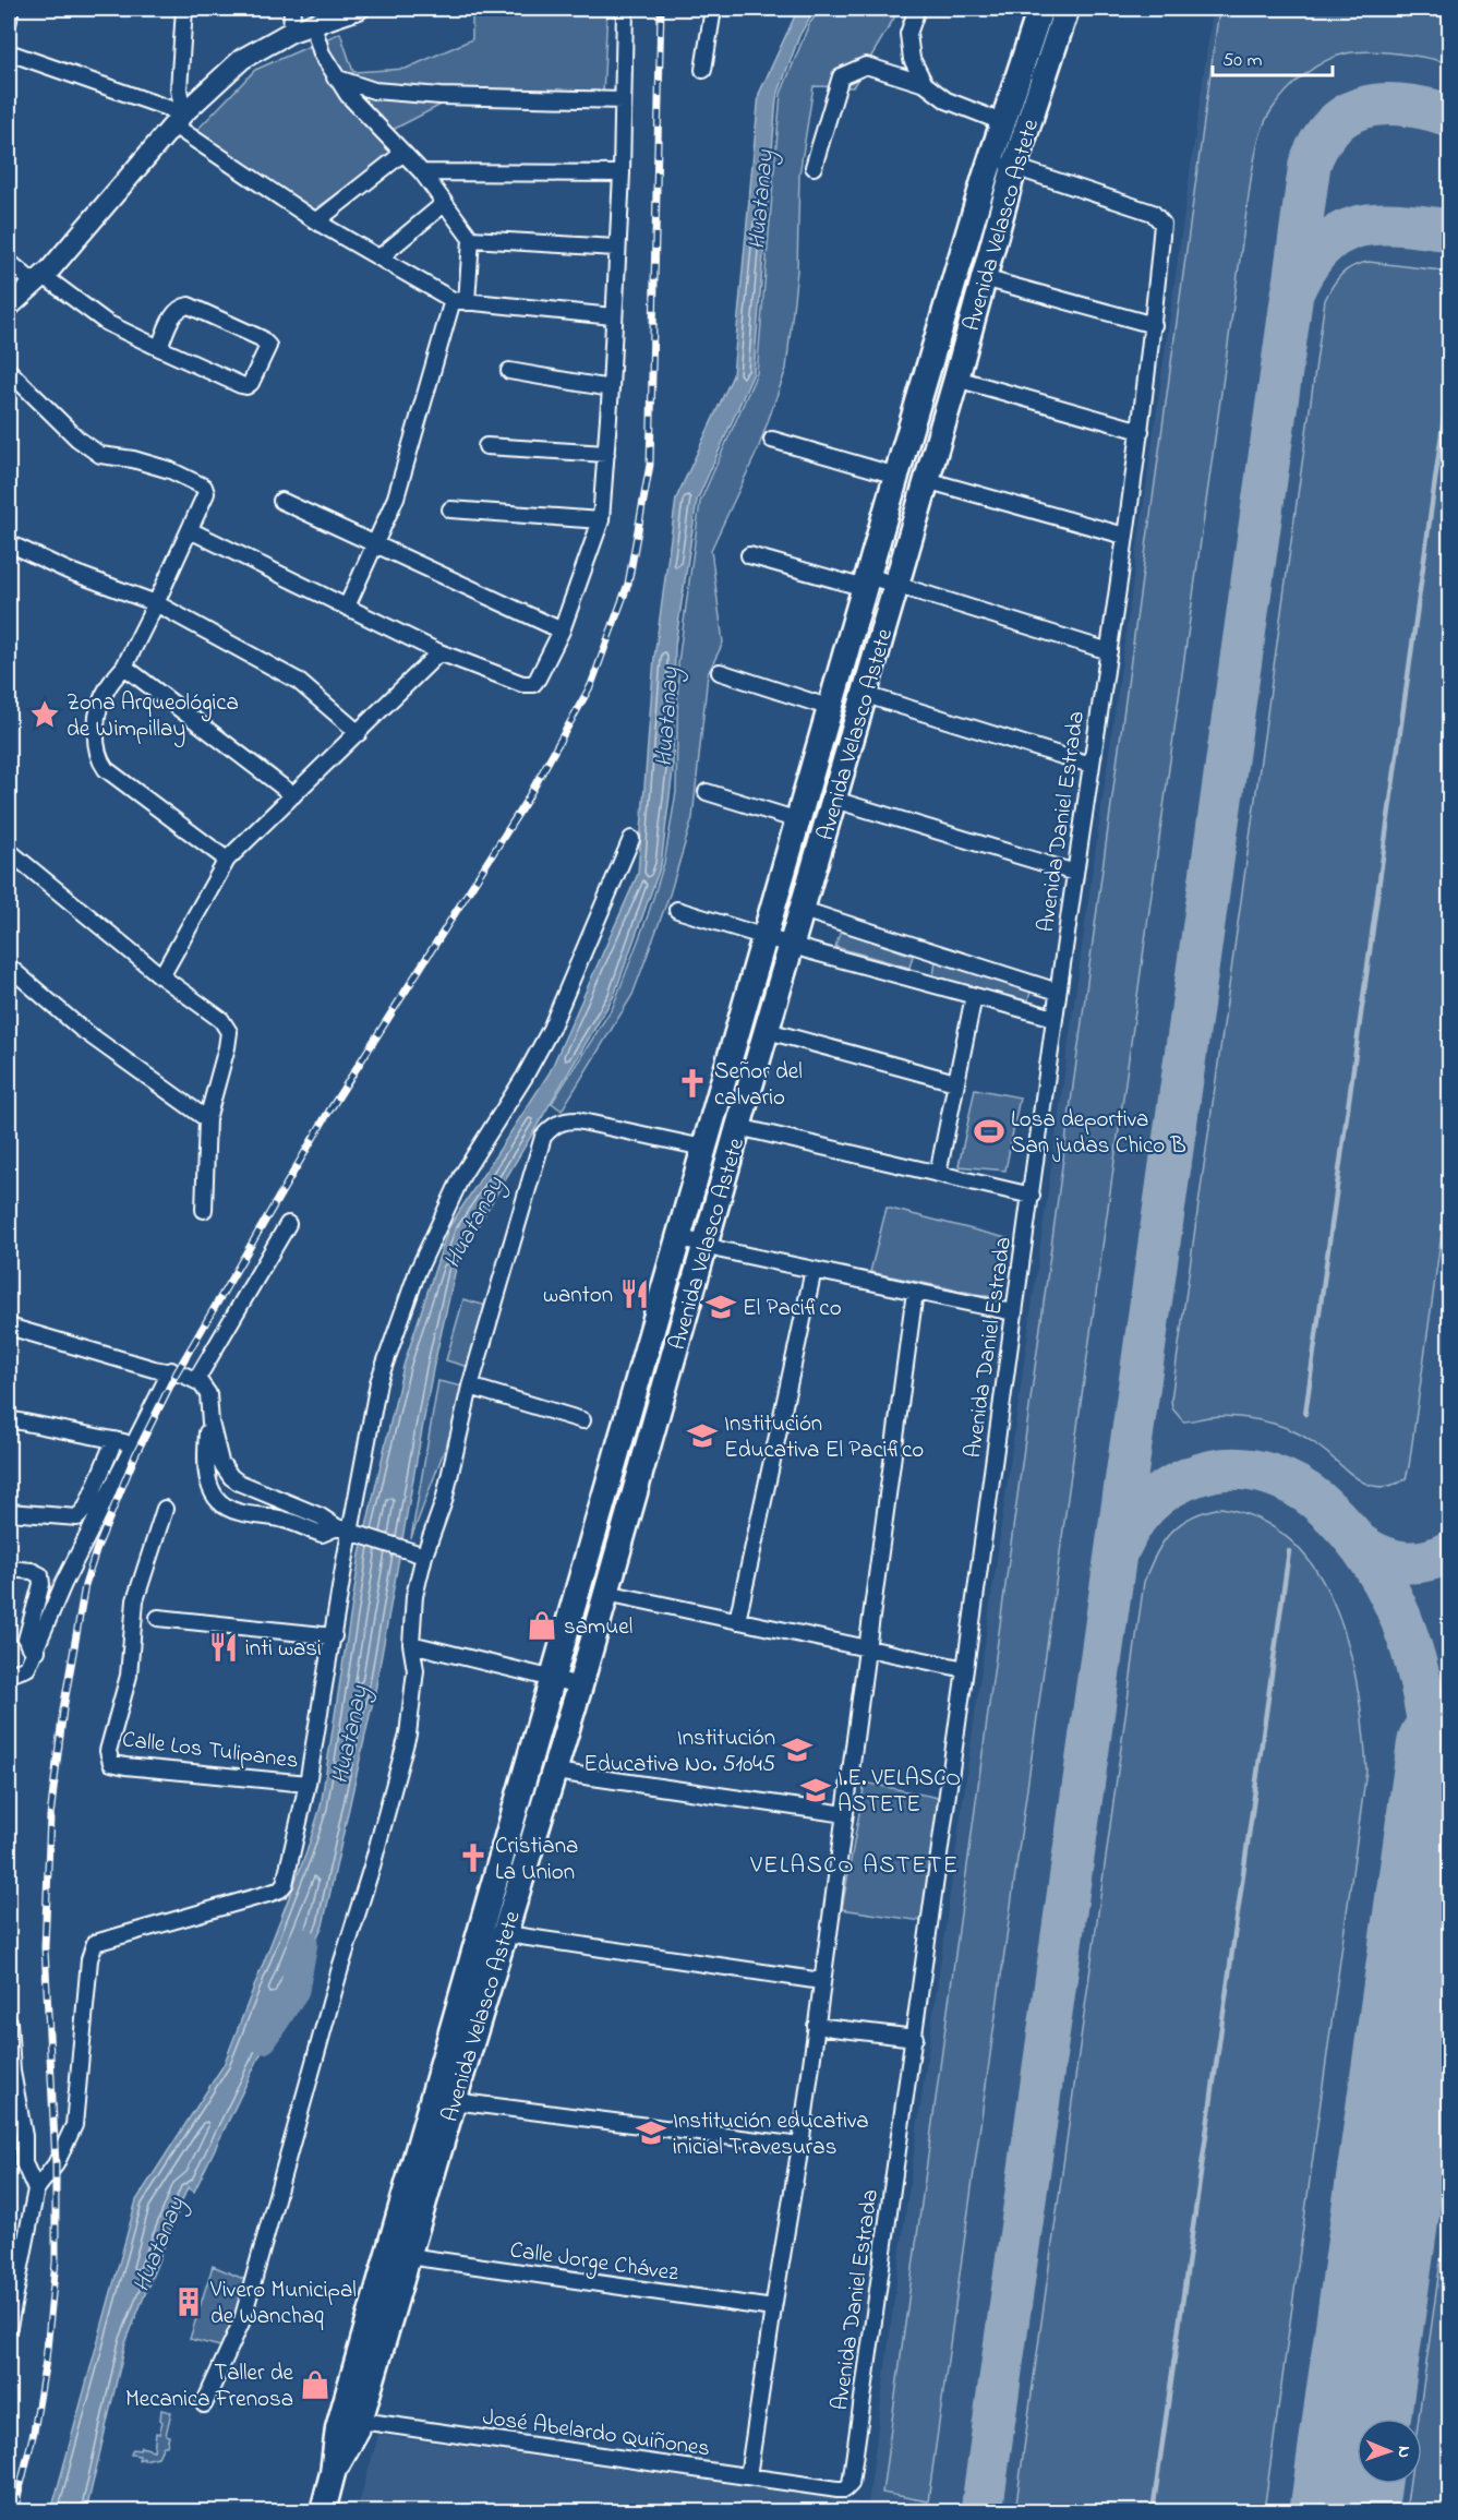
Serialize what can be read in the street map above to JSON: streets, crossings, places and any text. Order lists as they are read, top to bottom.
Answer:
{
  "streets": {
    "highway": ["Avenida Velasco Astete"],
    "street": [
      "Avenida Daniel Estrada",
      "Calle Los Tulipanes",
      "Calle Jorge Chávez",
      "José Abelardo Quiñones"
    ]
  },
  "crossings": [
    ["Avenida Velasco Astete", "Avenida Daniel Estrada"],
    ["Avenida Velasco Astete", "Calle Jorge Chávez"],
    ["Avenida Velasco Astete", "José Abelardo Quiñones"],
    ["Avenida Daniel Estrada", "José Abelardo Quiñones"]
  ],
  "districts": ["VELASCO ASTETE"],
  "water": ["Huatanay"],
  "places": {
    "place": ["Zona Arqueológica de Wimpillay"],
    "church": ["Señor del calvario", "Cristiana La Union"],
    "sports": ["Losa deportiva San judas Chico B"],
    "restaurant": ["wanton", "inti wasi"],
    "school or university": [
      "El Pacifico",
      "Institución Educativa El Pacifico",
      "Institución Educativa No. 51045",
      "I.E. VELASCO ASTETE",
      "Institución educativa inicial Travesuras"
    ],
    "shop": ["samuel", "Taller de Mecanica Frenosa"],
    "building": ["Vivero Municipal de Wanchaq"]
  },
  "scale_bar": "50 m",
  "north": "right"
}
